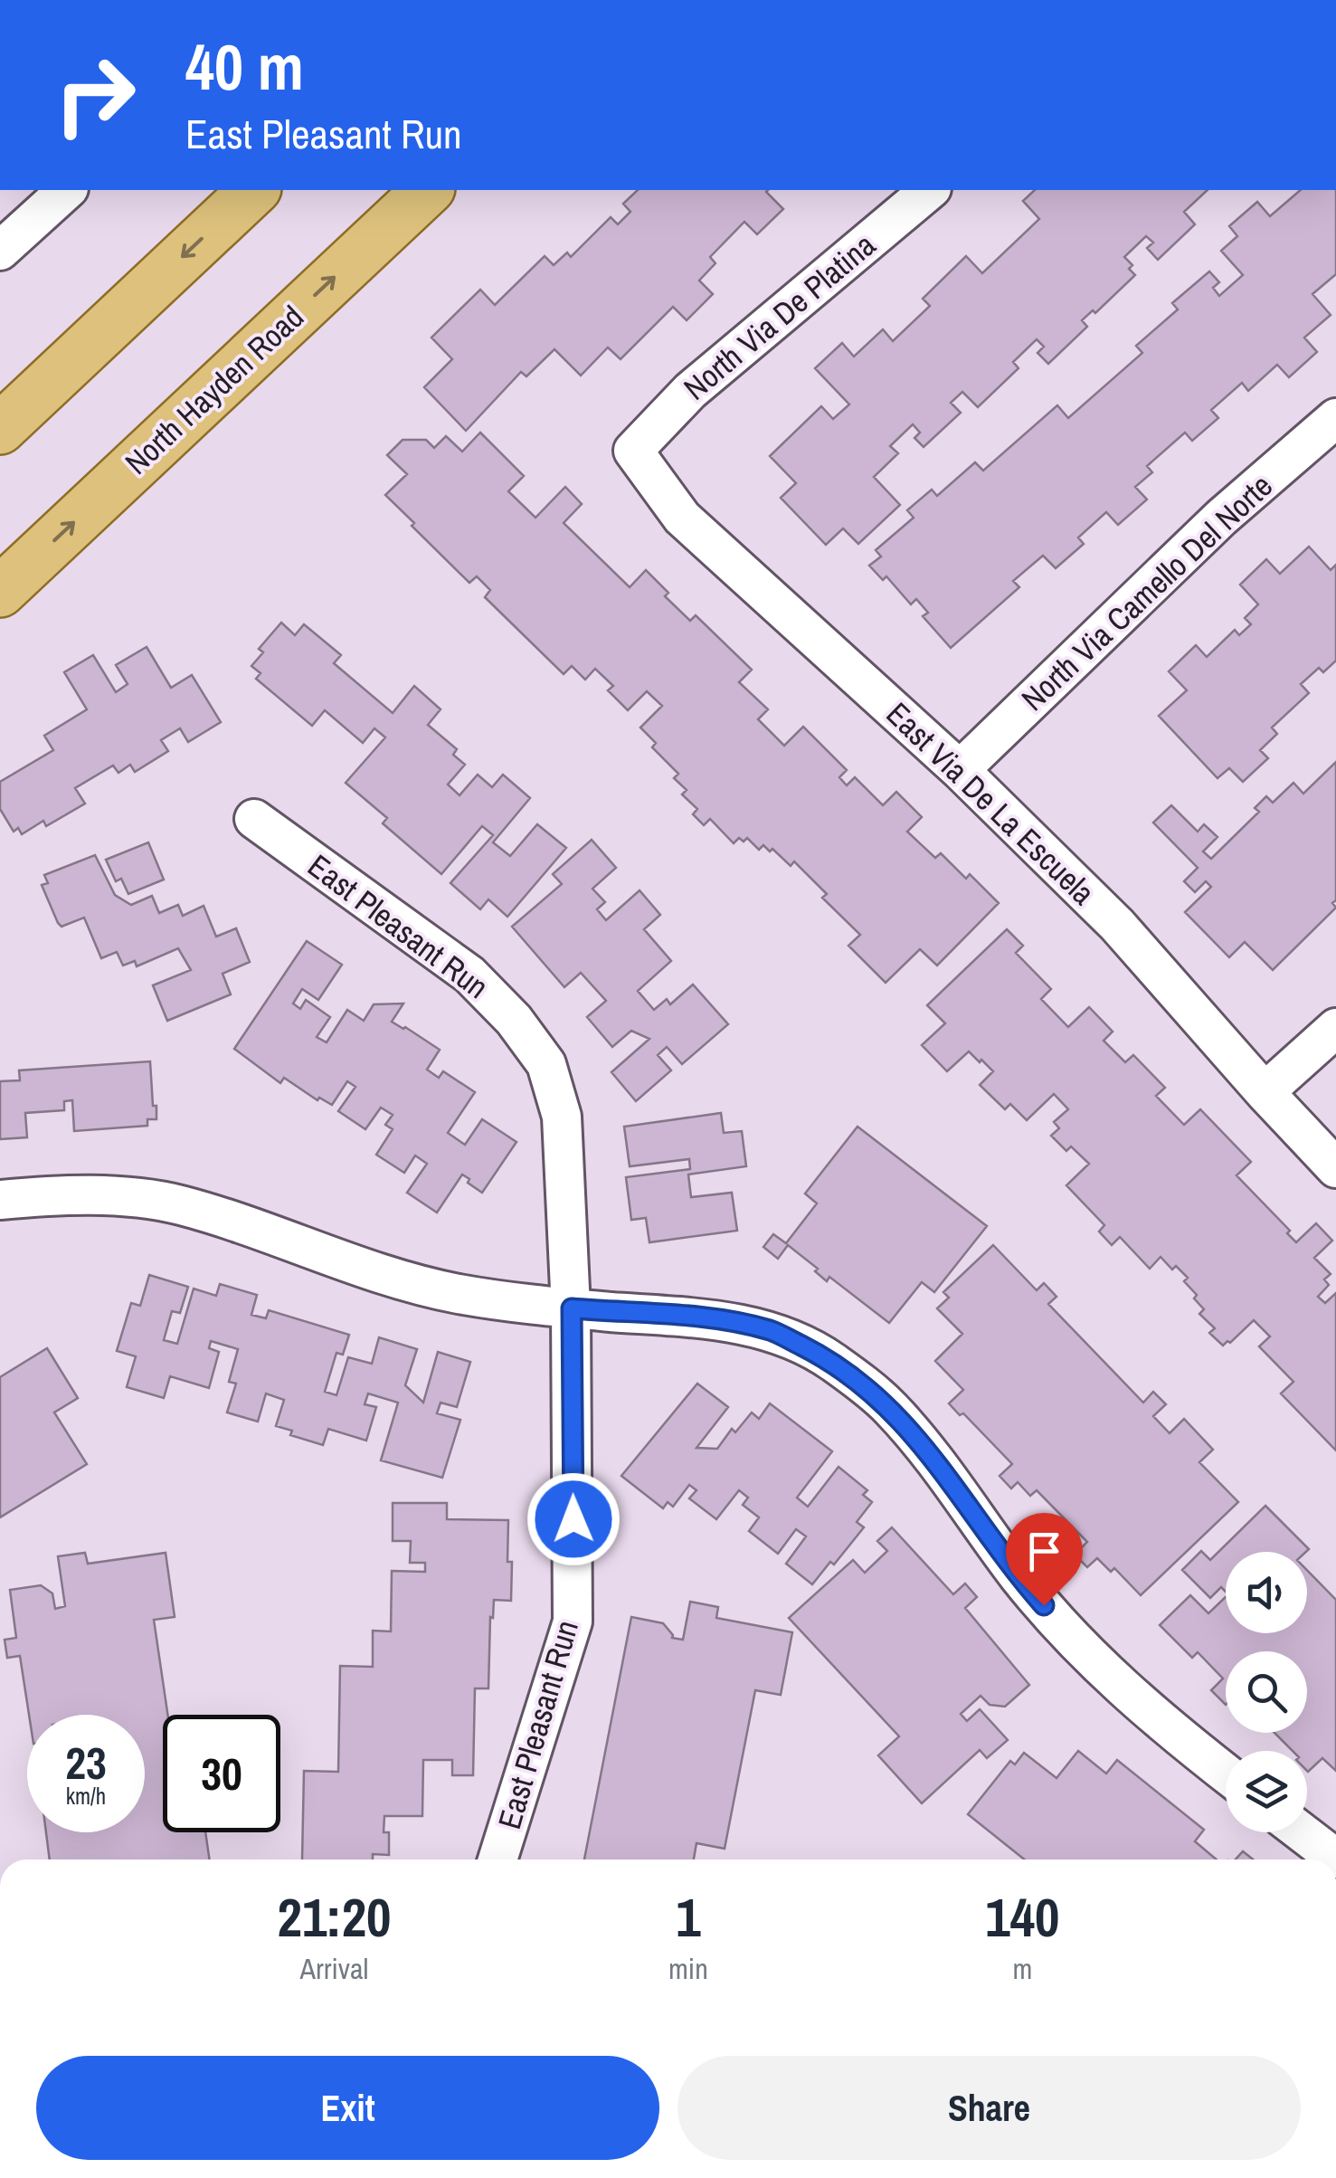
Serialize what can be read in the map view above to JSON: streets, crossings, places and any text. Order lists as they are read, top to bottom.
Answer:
{
  "streets": {
    "main road": ["North Hayden Road"],
    "street": [
      "North Via De Platina",
      "North Via Camello Del Norte",
      "East Via De La Escuela",
      "East Pleasant Run"
    ]
  },
  "crossings": [
    ["North Via De Platina", "East Via De La Escuela"],
    ["North Via Camello Del Norte", "East Via De La Escuela"]
  ],
  "page": {
    "turn": ["40 m", "East Pleasant Run"],
    "speed": "23 km/h",
    "limit": "30",
    "eta": [
      "21:20",
      "Arrival",
      "1",
      "min",
      "140",
      "m"
    ],
    "buttons": ["Exit", "Share"]
  }
}
